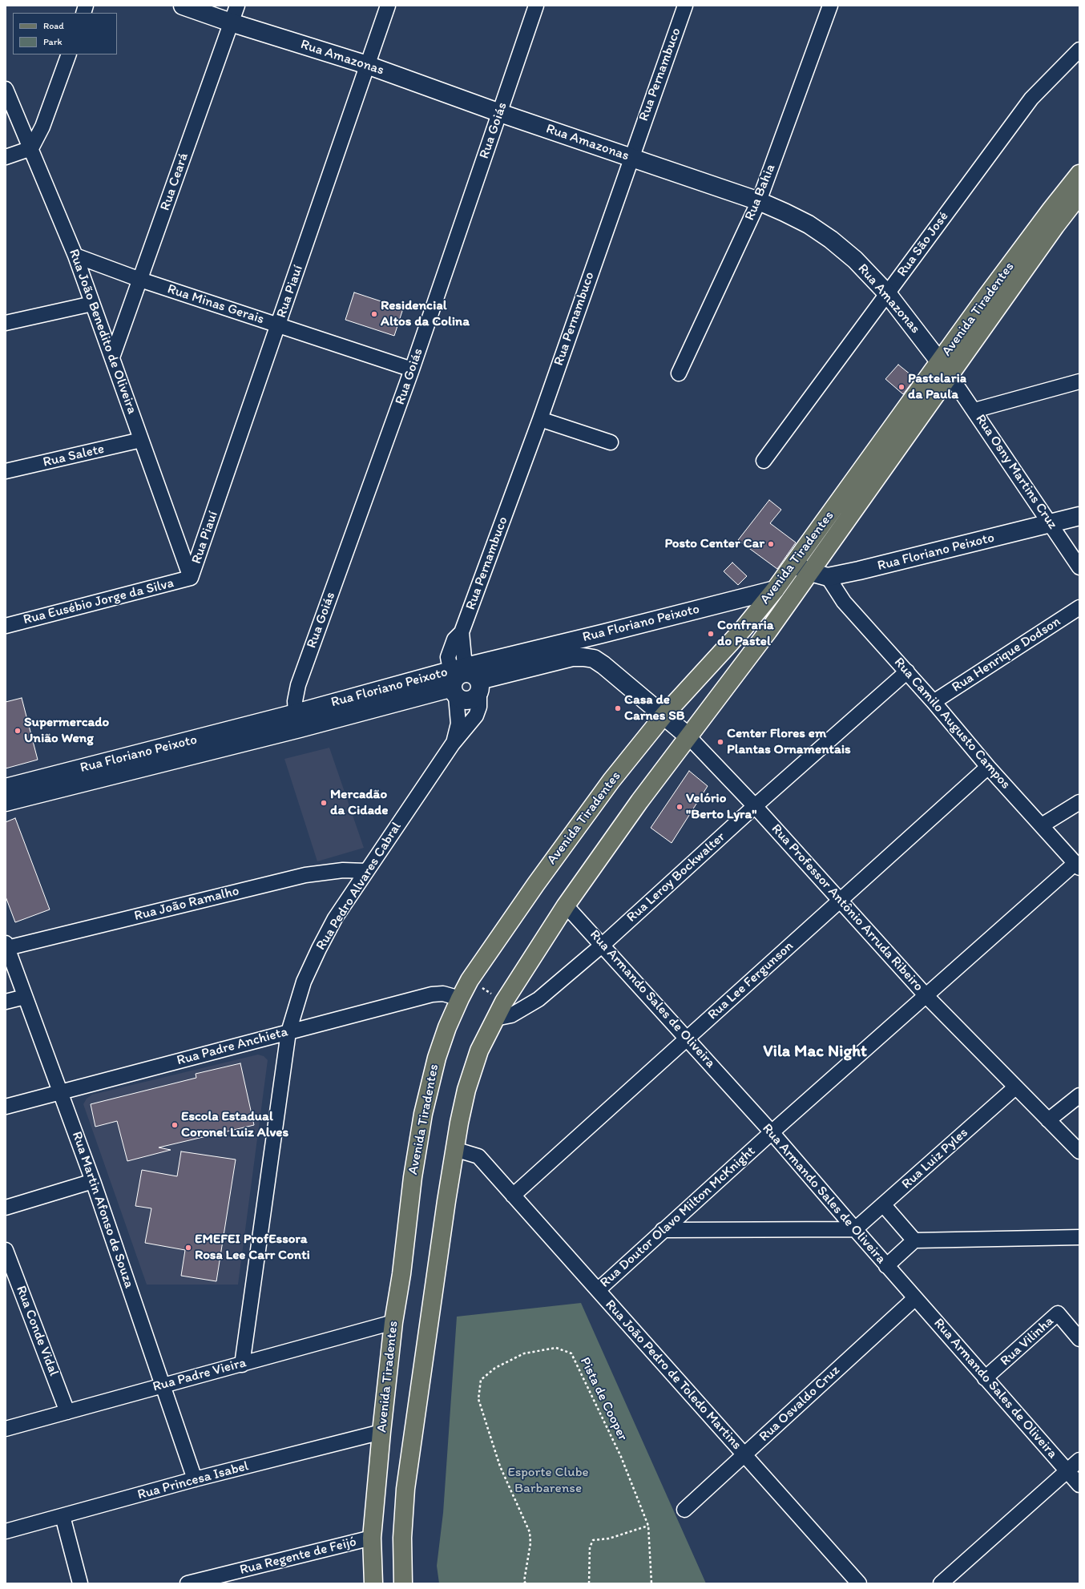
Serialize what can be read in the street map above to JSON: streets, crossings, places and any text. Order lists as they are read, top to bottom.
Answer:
{
  "streets": {
    "main road": [
      "Rua Amazonas",
      "Avenida Tiradentes",
      "Rua Floriano Peixoto",
      "Rua Professor Antônio Arruda Ribeiro"
    ],
    "street": [
      "Rua Pernambuco",
      "Rua Goiás",
      "Rua Ceará",
      "Rua Bahia",
      "Rua São José",
      "Rua Piauí",
      "Rua Minas Gerais",
      "Rua João Benedito de Oliveira",
      "Rua Salete",
      "Rua Osny Martins Cruz",
      "Rua Eusébio Jorge da Silva",
      "Rua Henrique Dodson",
      "Rua Camilo Augusto Campos",
      "Rua Leroy Bockwalter",
      "Rua Pedro Alvares Cabral",
      "Rua João Ramalho",
      "Rua Lee Fergunson",
      "Rua Armando Sales de Oliveira",
      "Rua Padre Anchieta",
      "Rua Luiz Pyles",
      "Rua Martin Afonso de Souza",
      "Rua Doutor Olavo Milton McKnight",
      "Rua Conde Vidal",
      "Rua Vilinha",
      "Rua Padre Vieira",
      "Rua João Pedro de Toledo Martins",
      "Rua Osvaldo Cruz",
      "Rua Princesa Isabel",
      "Rua Regente de Feijó"
    ],
    "path": ["Pista de Cooper"]
  },
  "crossings": [
    ["Rua Amazonas", "Rua Pernambuco"],
    ["Rua Amazonas", "Rua Goiás"],
    ["Rua Amazonas", "Rua Ceará"],
    ["Rua Amazonas", "Rua Bahia"],
    ["Rua Amazonas", "Rua São José"],
    ["Rua Amazonas", "Rua Piauí"],
    ["Rua Amazonas", "Avenida Tiradentes"],
    ["Rua Amazonas", "Rua Osny Martins Cruz"],
    ["Rua Pernambuco", "Rua Floriano Peixoto"],
    ["Rua Pernambuco", "Rua Pedro Alvares Cabral"],
    ["Rua Goiás", "Rua Minas Gerais"],
    ["Rua Goiás", "Rua Floriano Peixoto"],
    ["Rua Ceará", "Rua Minas Gerais"],
    ["Rua Ceará", "Rua João Benedito de Oliveira"],
    ["Rua Piauí", "Rua Minas Gerais"],
    ["Rua Piauí", "Rua João Benedito de Oliveira"],
    ["Rua Piauí", "Rua Eusébio Jorge da Silva"],
    ["Rua Minas Gerais", "Rua João Benedito de Oliveira"],
    ["Avenida Tiradentes", "Rua Osny Martins Cruz"],
    ["Avenida Tiradentes", "Rua Floriano Peixoto"],
    ["Avenida Tiradentes", "Rua Leroy Bockwalter"],
    ["Avenida Tiradentes", "Rua Professor Antônio Arruda Ribeiro"],
    ["Avenida Tiradentes", "Rua Armando Sales de Oliveira"],
    ["Avenida Tiradentes", "Rua Padre Anchieta"],
    ["Avenida Tiradentes", "Rua Padre Vieira"],
    ["Avenida Tiradentes", "Rua João Pedro de Toledo Martins"],
    ["Avenida Tiradentes", "Rua Princesa Isabel"],
    ["Avenida Tiradentes", "Rua Regente de Feijó"],
    ["Rua João Benedito de Oliveira", "Rua Salete"],
    ["Rua João Benedito de Oliveira", "Rua Eusébio Jorge da Silva"],
    ["Rua Osny Martins Cruz", "Rua Floriano Peixoto"],
    ["Rua Floriano Peixoto", "Rua Camilo Augusto Campos"],
    ["Rua Floriano Peixoto", "Rua Pedro Alvares Cabral"],
    ["Rua Floriano Peixoto", "Rua Professor Antônio Arruda Ribeiro"],
    ["Rua Henrique Dodson", "Rua Camilo Augusto Campos"],
    ["Rua Camilo Augusto Campos", "Rua Leroy Bockwalter"],
    ["Rua Camilo Augusto Campos", "Rua Lee Fergunson"],
    ["Rua Camilo Augusto Campos", "Rua Doutor Olavo Milton McKnight"],
    ["Rua Leroy Bockwalter", "Rua Professor Antônio Arruda Ribeiro"],
    ["Rua Leroy Bockwalter", "Rua Armando Sales de Oliveira"],
    ["Rua Pedro Alvares Cabral", "Rua João Ramalho"],
    ["Rua Pedro Alvares Cabral", "Rua Padre Anchieta"],
    ["Rua Pedro Alvares Cabral", "Rua Padre Vieira"],
    ["Rua João Ramalho", "Rua Martin Afonso de Souza"],
    ["Rua Professor Antônio Arruda Ribeiro", "Rua Lee Fergunson"],
    ["Rua Professor Antônio Arruda Ribeiro", "Rua Luiz Pyles"],
    ["Rua Professor Antônio Arruda Ribeiro", "Rua Doutor Olavo Milton McKnight"],
    ["Rua Lee Fergunson", "Rua Armando Sales de Oliveira"],
    ["Rua Lee Fergunson", "Rua João Pedro de Toledo Martins"],
    ["Rua Armando Sales de Oliveira", "Rua Luiz Pyles"],
    ["Rua Armando Sales de Oliveira", "Rua Doutor Olavo Milton McKnight"],
    ["Rua Armando Sales de Oliveira", "Rua Vilinha"],
    ["Rua Armando Sales de Oliveira", "Rua Osvaldo Cruz"],
    ["Rua Padre Anchieta", "Rua Martin Afonso de Souza"],
    ["Rua Martin Afonso de Souza", "Rua Padre Vieira"],
    ["Rua Martin Afonso de Souza", "Rua Princesa Isabel"],
    ["Rua Doutor Olavo Milton McKnight", "Rua João Pedro de Toledo Martins"],
    ["Rua Conde Vidal", "Rua Padre Vieira"],
    ["Rua João Pedro de Toledo Martins", "Rua Osvaldo Cruz"]
  ],
  "districts": ["Vila Mac Night"],
  "parks": ["Esporte Clube Barbarense"],
  "places": [
    "Residencial Altos da Colina",
    "Pastelaria da Paula",
    "Posto Center Car",
    "Confraria do Pastel",
    "Casa de Carnes SB",
    "Supermercado União Weng",
    "Center Flores em Plantas Ornamentais",
    "Mercadão da Cidade",
    "Velório \"Berto Lyra\"",
    "Escola Estadual Coronel Luiz Alves",
    "EMEFEI ProfEssora Rosa Lee Carr Conti"
  ],
  "legend": ["Road", "Park"]
}
